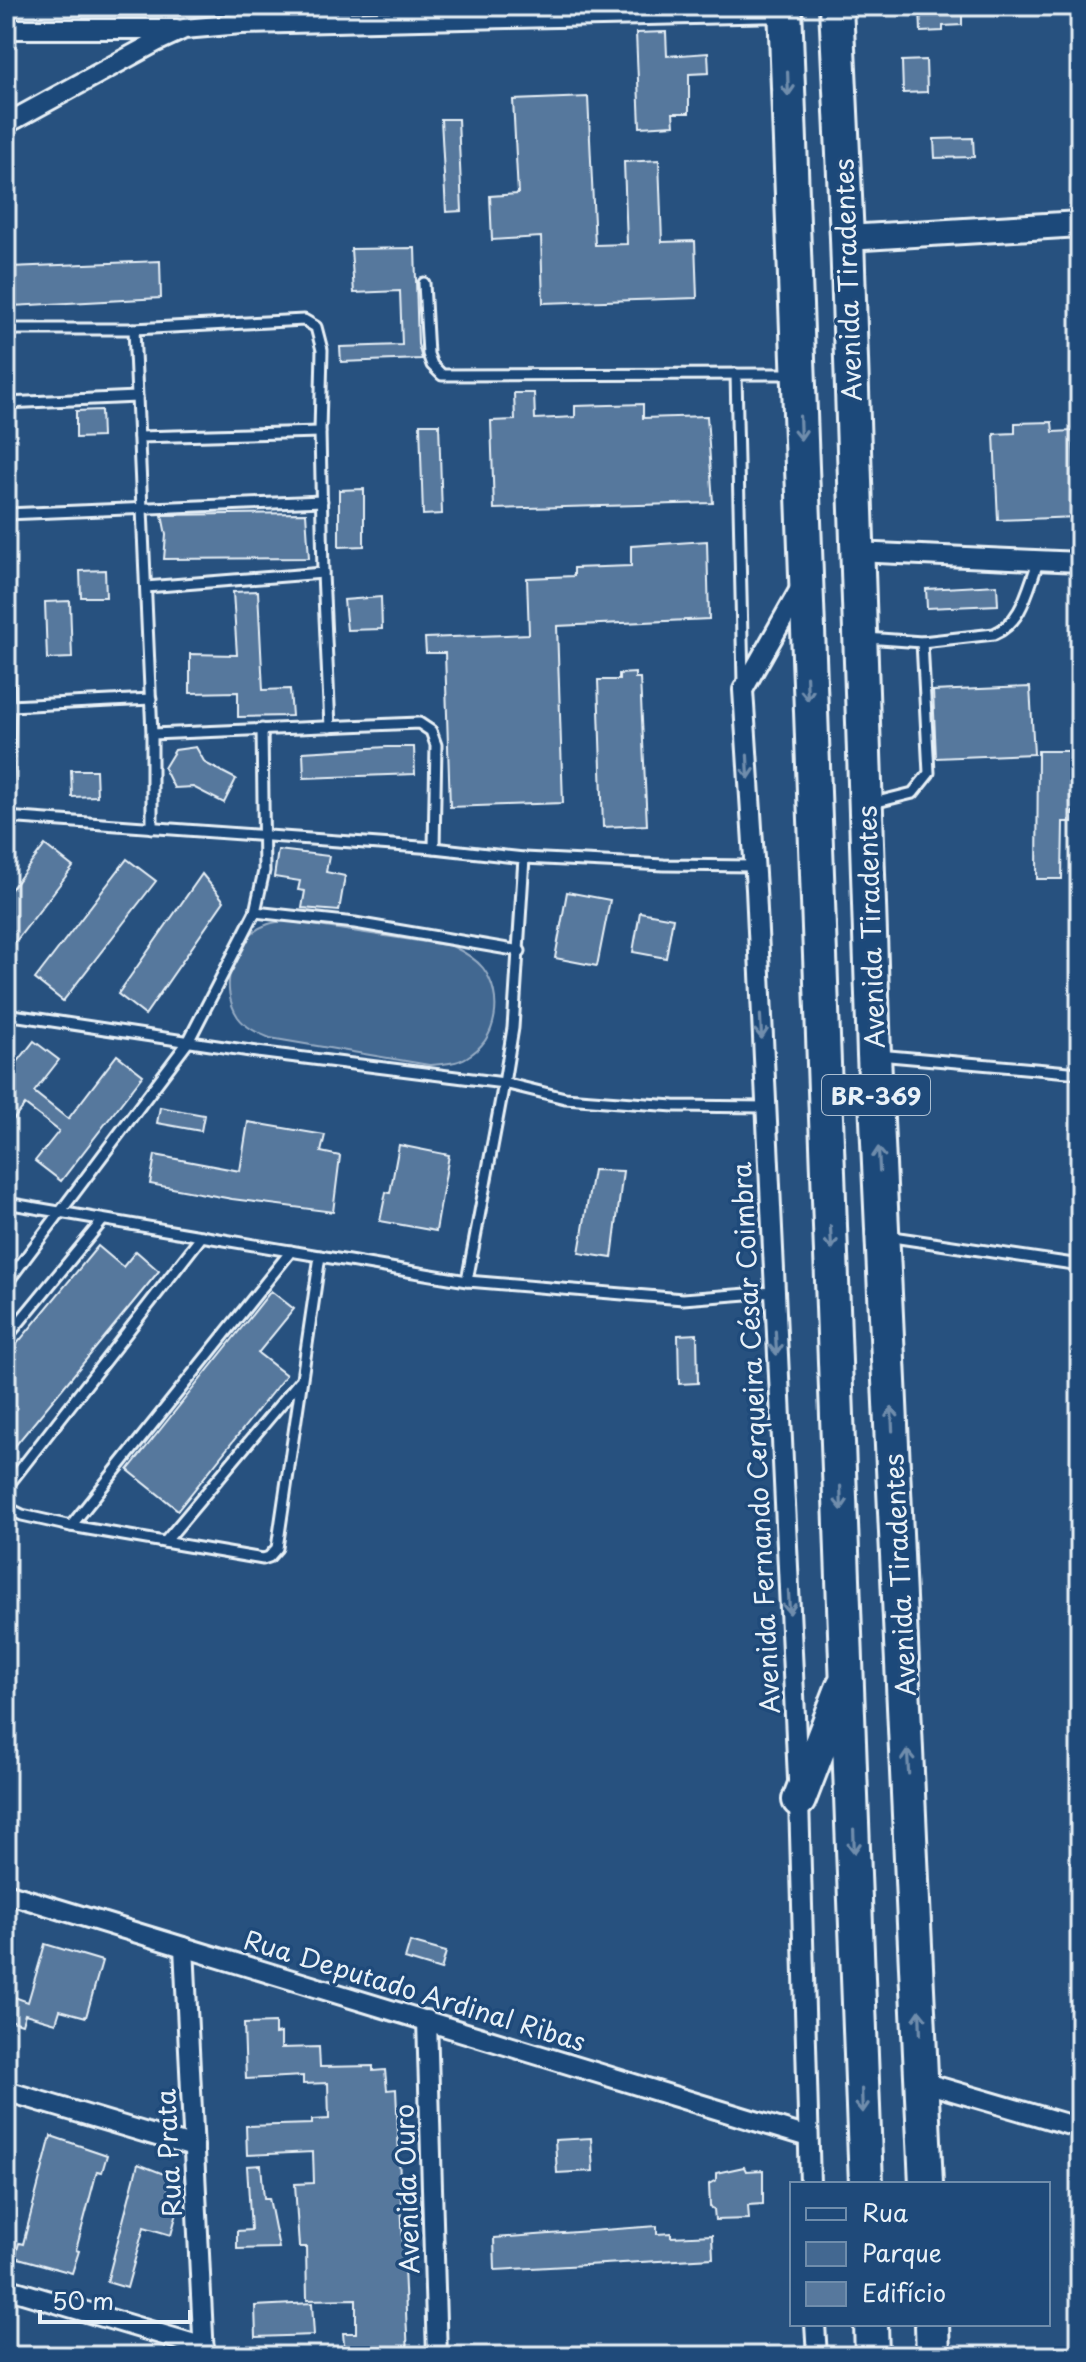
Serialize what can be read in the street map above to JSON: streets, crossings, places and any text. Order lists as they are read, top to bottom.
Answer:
{
  "streets": {
    "highway": ["Avenida Tiradentes", "BR-369"],
    "street": [
      "Avenida Fernando Cerqueira César Coimbra",
      "Rua Deputado Ardinal Ribas",
      "Rua Prata",
      "Avenida Ouro"
    ]
  },
  "crossings": [
    ["Avenida Fernando Cerqueira César Coimbra", "Rua Deputado Ardinal Ribas"],
    ["Rua Deputado Ardinal Ribas", "Rua Prata"],
    ["Rua Deputado Ardinal Ribas", "Avenida Ouro"]
  ],
  "one_way": ["Avenida Fernando Cerqueira César Coimbra"],
  "legend": ["Rua", "Parque", "Edifício"],
  "scale_bar": "50 m"
}
